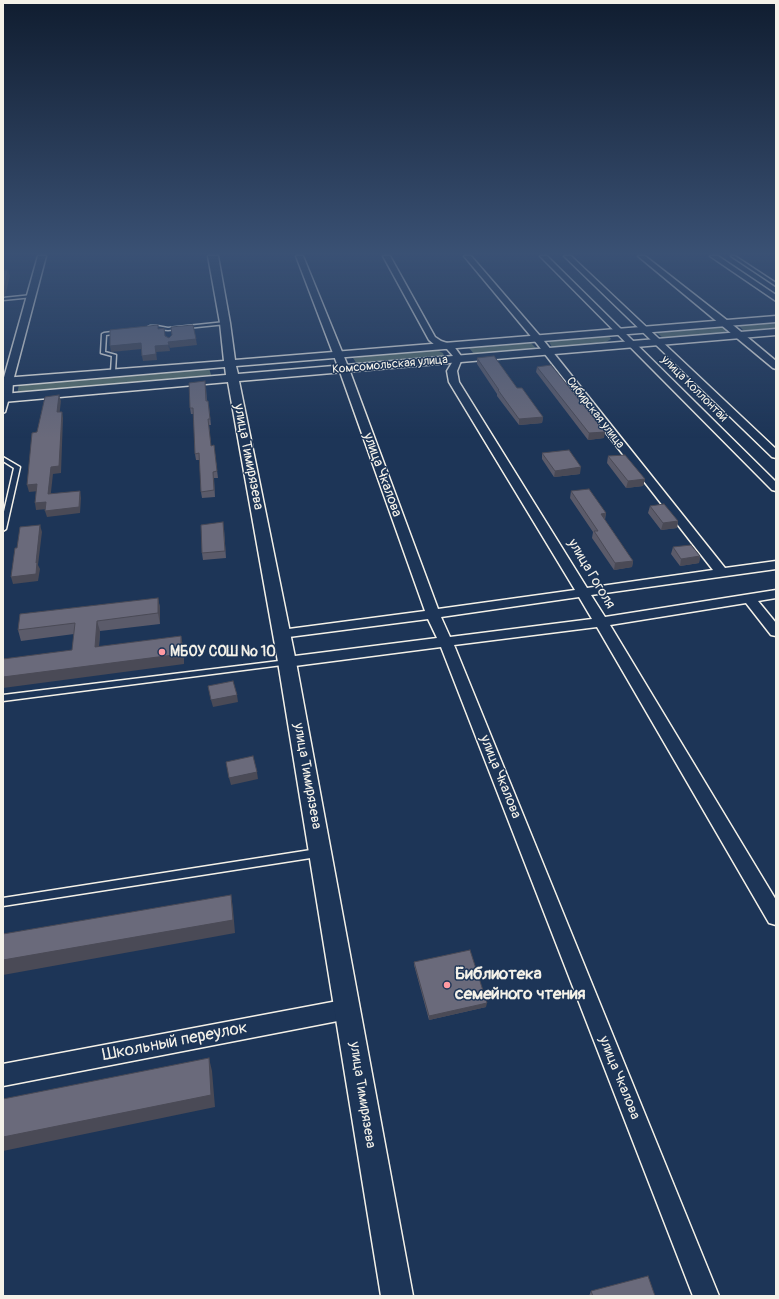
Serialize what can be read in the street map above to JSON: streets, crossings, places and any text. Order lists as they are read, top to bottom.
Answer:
{
  "streets": {
    "street": [
      "Комсомольская улица",
      "улица Коллонтай",
      "Сибирская улица",
      "улица Тимирязева",
      "улица Чкалова",
      "улица Гоголя",
      "Школьный переулок"
    ]
  },
  "crossings": [
    ["Комсомольская улица", "улица Коллонтай"],
    ["Комсомольская улица", "Сибирская улица"],
    ["Комсомольская улица", "улица Тимирязева"],
    ["Комсомольская улица", "улица Чкалова"],
    ["Комсомольская улица", "улица Гоголя"],
    ["улица Тимирязева", "Школьный переулок"]
  ],
  "places": ["МБОУ СОШ № 10", "Библиотека семейного чтения"]
}
